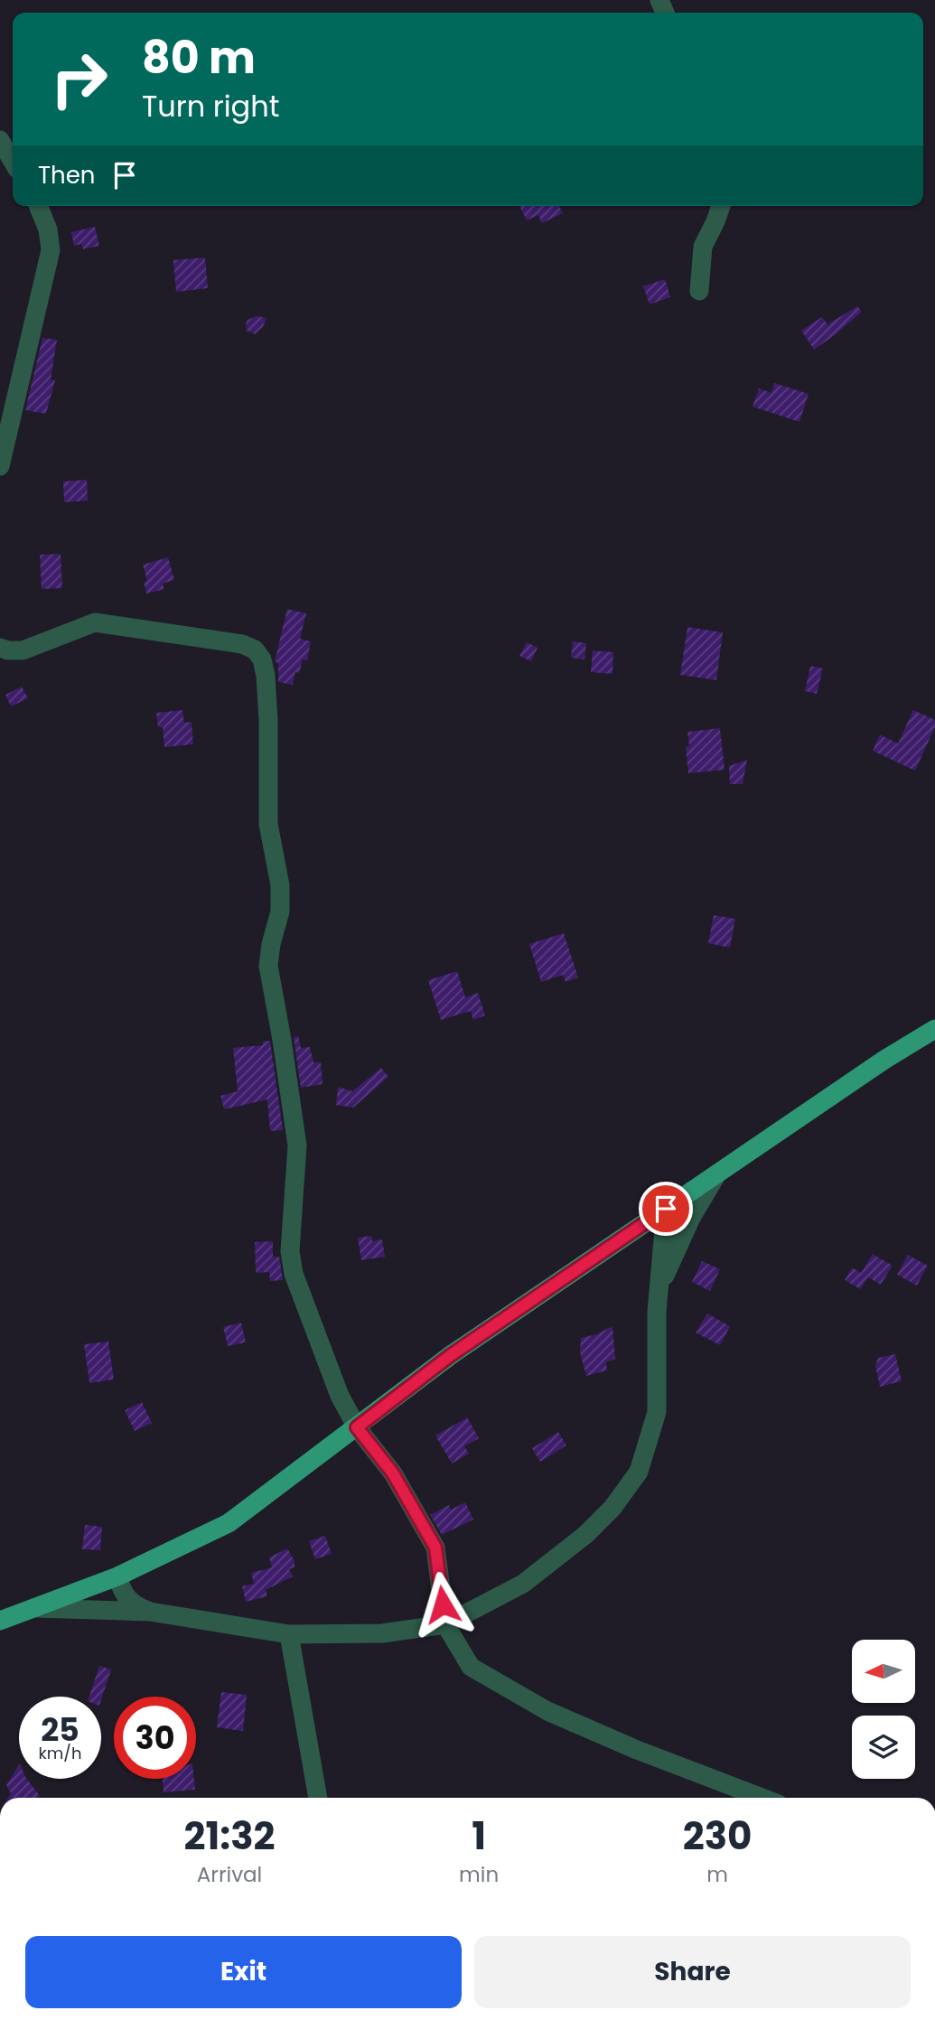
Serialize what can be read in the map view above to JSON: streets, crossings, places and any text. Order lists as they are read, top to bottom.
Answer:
{
  "north": "left",
  "page": {
    "turn": ["80 m", "Turn right"],
    "then": "Then",
    "speed": "25 km/h",
    "limit": "30",
    "eta": [
      "21:32",
      "Arrival",
      "1",
      "min",
      "230",
      "m"
    ],
    "buttons": ["Exit", "Share"]
  }
}
